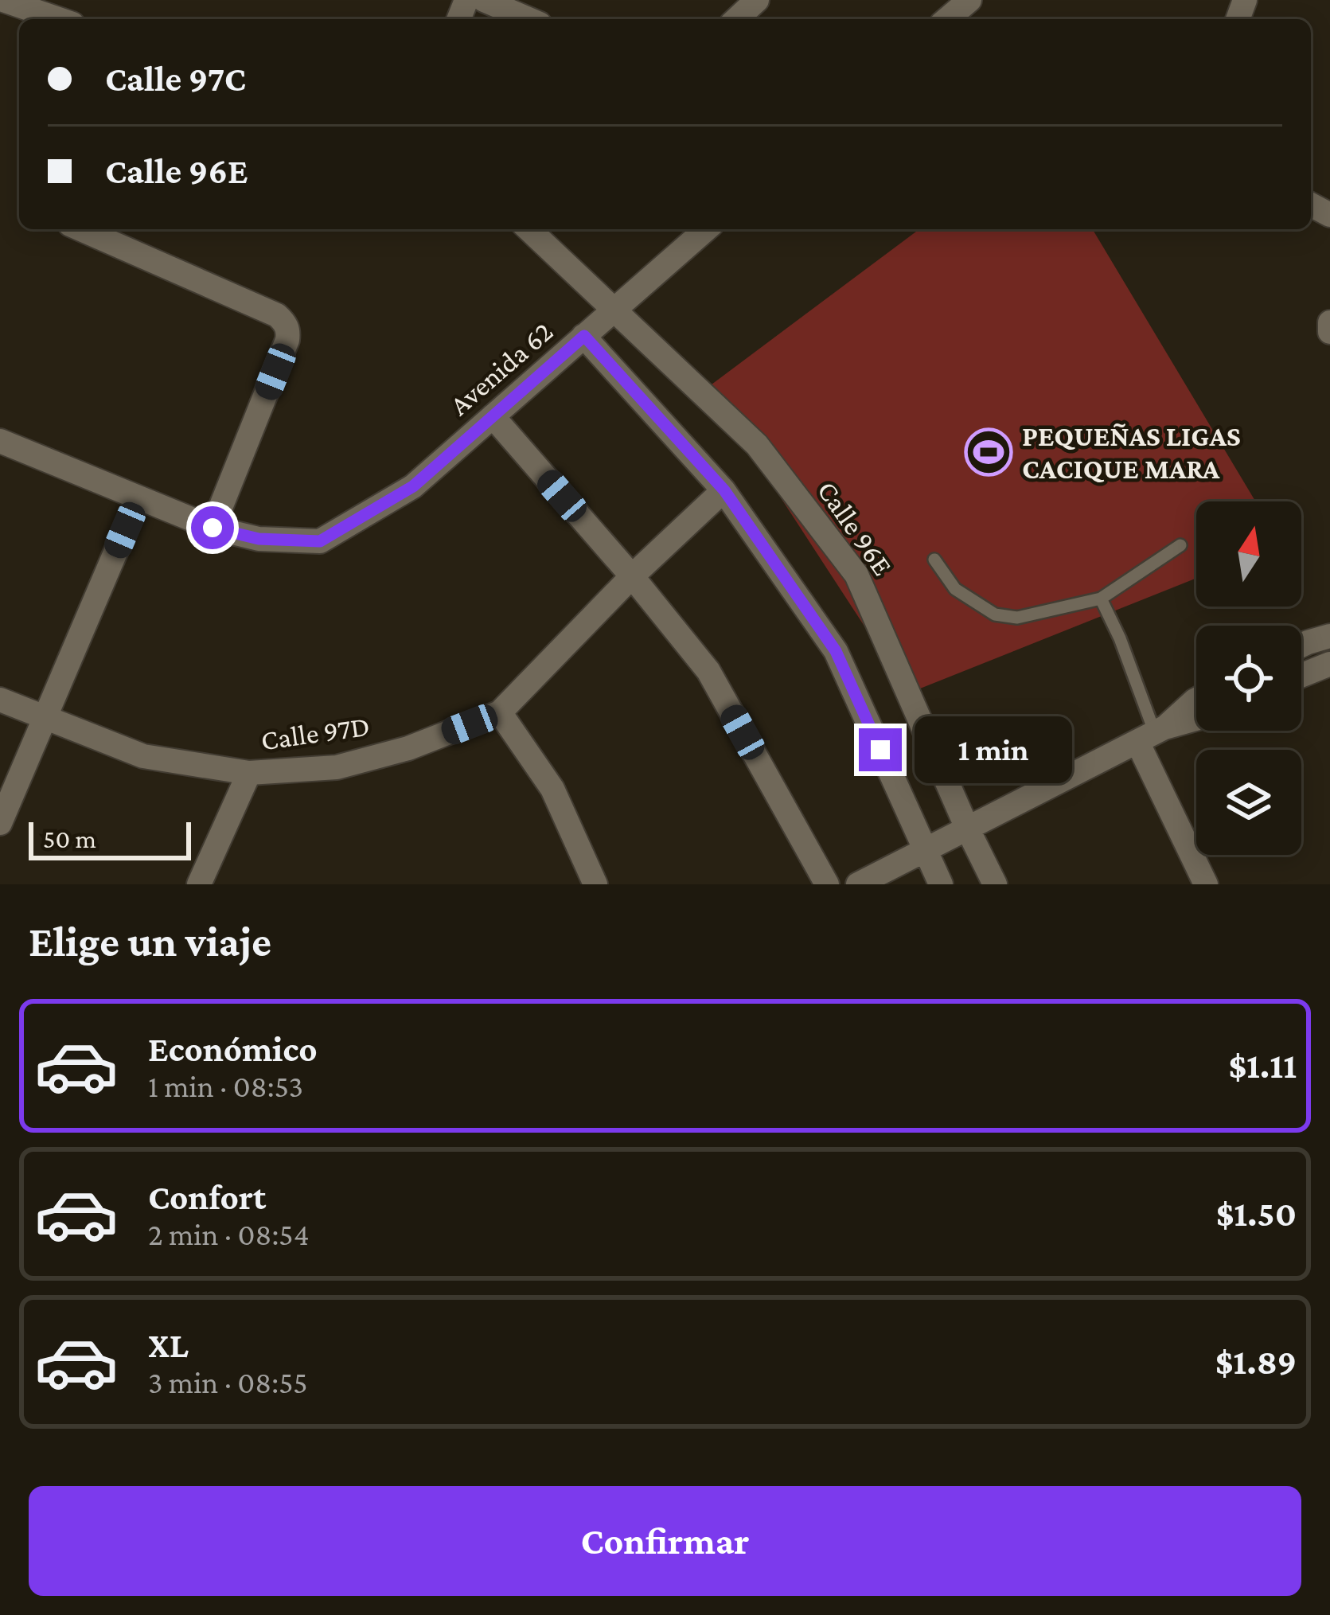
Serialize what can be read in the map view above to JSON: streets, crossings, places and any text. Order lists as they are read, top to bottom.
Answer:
{
  "streets": {
    "street": ["Avenida 62", "Calle 96E", "Calle 97D"]
  },
  "crossings": [
    ["Avenida 62", "Calle 96E"]
  ],
  "places": {
    "sports": ["PEQUEÑAS LIGAS CACIQUE MARA"]
  },
  "scale_bar": "50 m",
  "north": "top",
  "page": {
    "banner": ["Calle 97C", "Calle 96E"],
    "bubble": "1 min",
    "scale": "50 m",
    "heading": "Elige un viaje",
    "list": [
      {
        "name": "Económico",
        "note": "1 min · 08:53",
        "value": "$1.11"
      },
      {
        "name": "Confort",
        "note": "2 min · 08:54",
        "value": "$1.50"
      },
      {
        "name": "XL",
        "note": "3 min · 08:55",
        "value": "$1.89"
      }
    ],
    "buttons": "Confirmar"
  }
}
